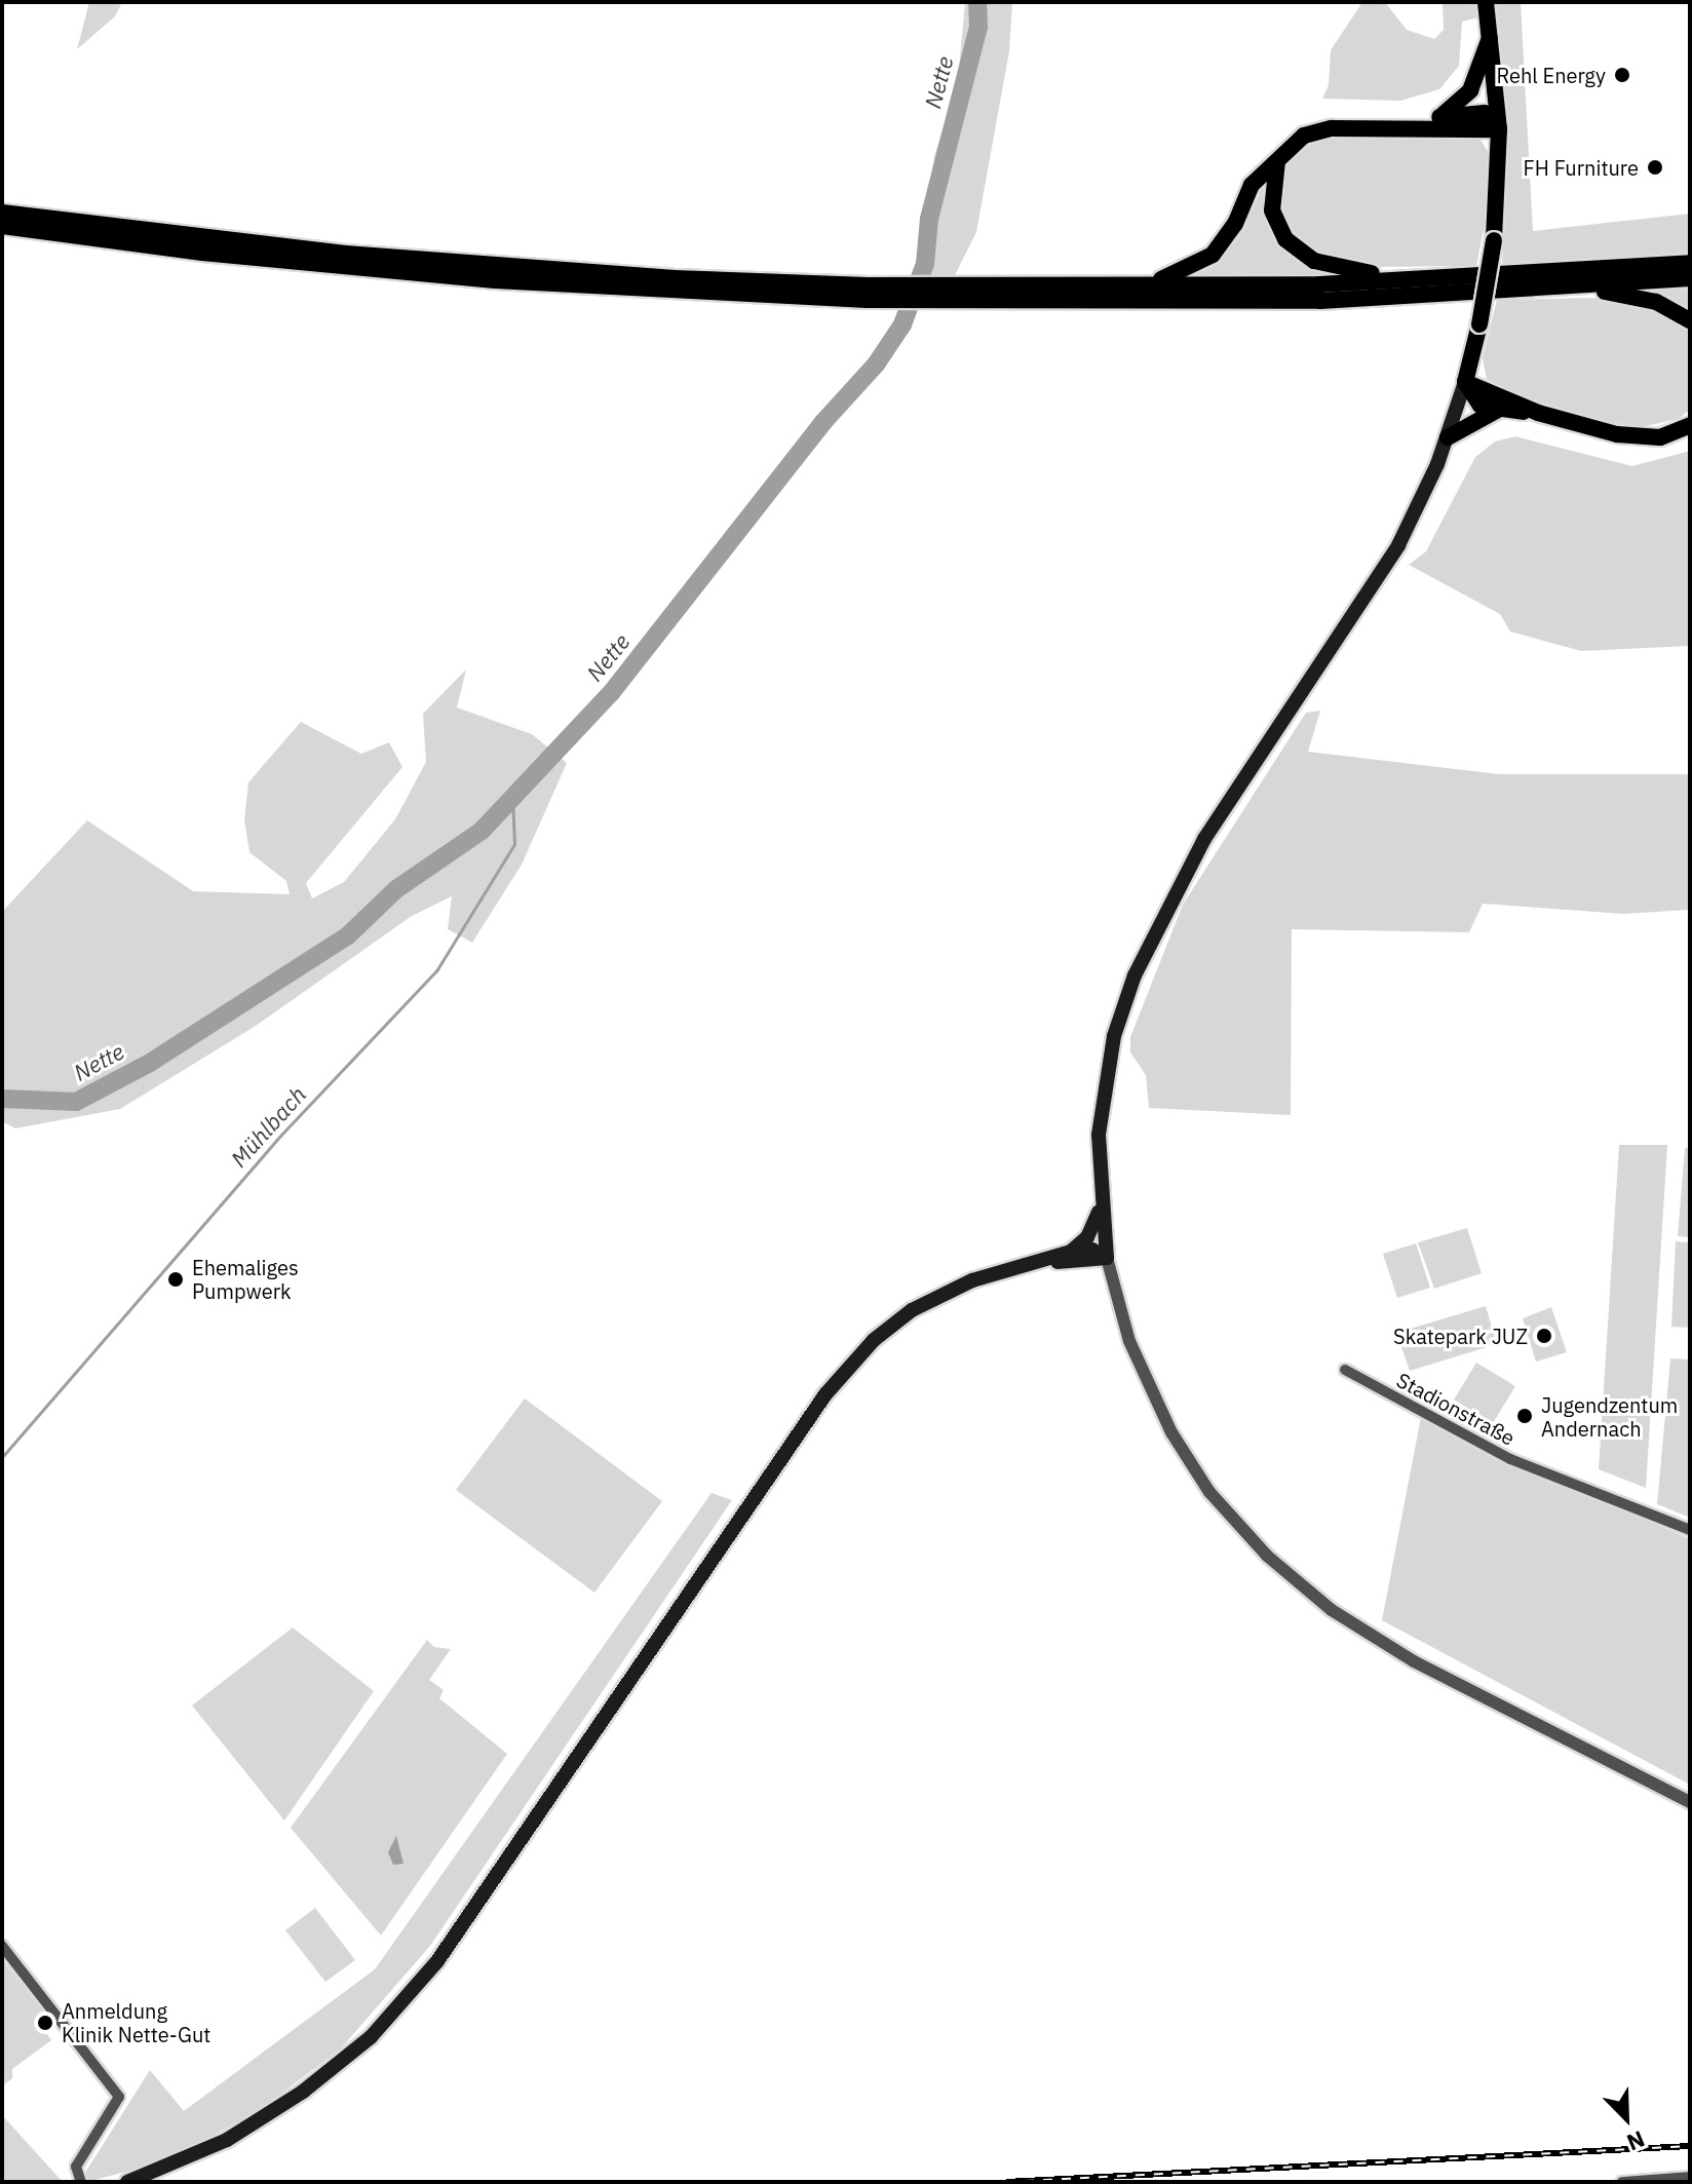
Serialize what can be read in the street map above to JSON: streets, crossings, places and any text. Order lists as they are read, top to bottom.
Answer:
{
  "streets": {
    "street": ["Stadionstraße"]
  },
  "water": ["Nette", "Mühlbach"],
  "places": [
    "Rehl Energy",
    "FH Furniture",
    "Ehemaliges Pumpwerk",
    "Skatepark JUZ",
    "Jugendzentum Andernach",
    "Anmeldung Klinik Nette-Gut"
  ],
  "north": "bottom right"
}
